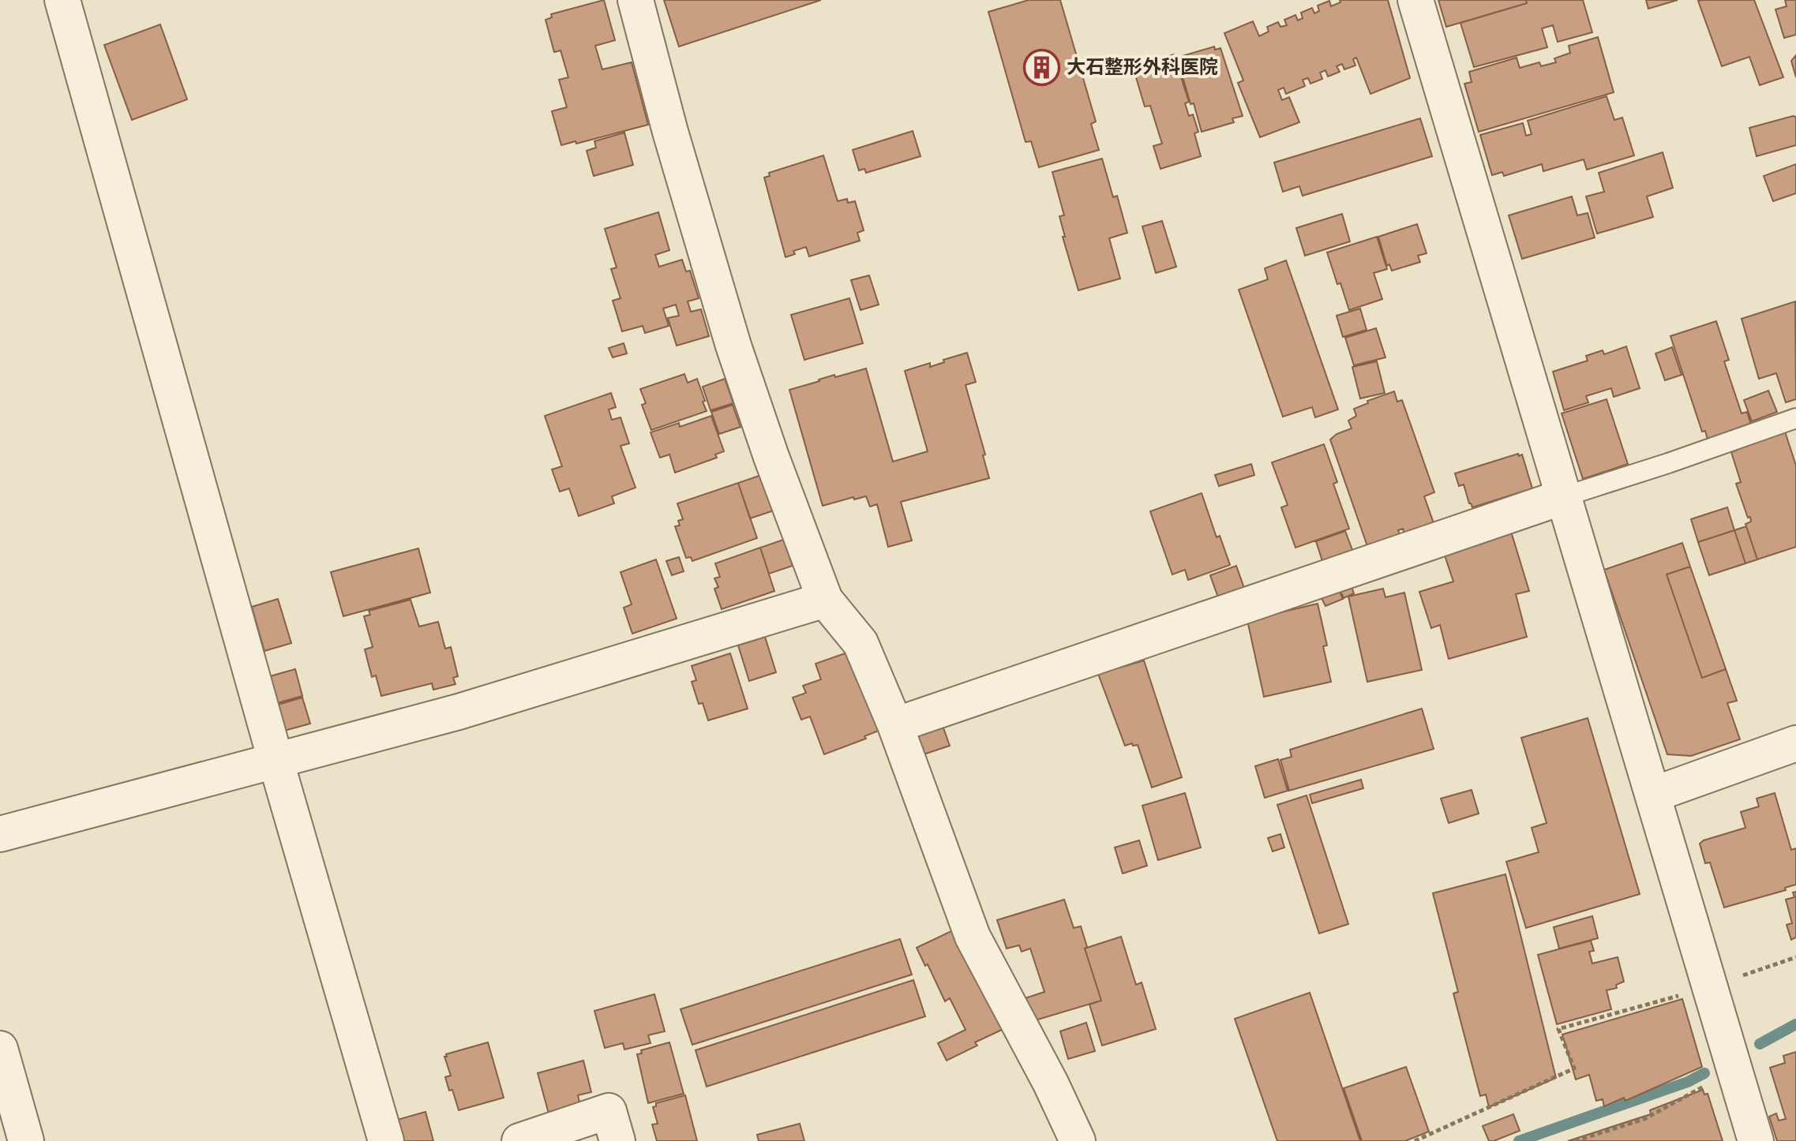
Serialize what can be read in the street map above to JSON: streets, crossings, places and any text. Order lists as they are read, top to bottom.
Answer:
{
  "places": {
    "building": ["大石整形外科医院"]
  }
}
